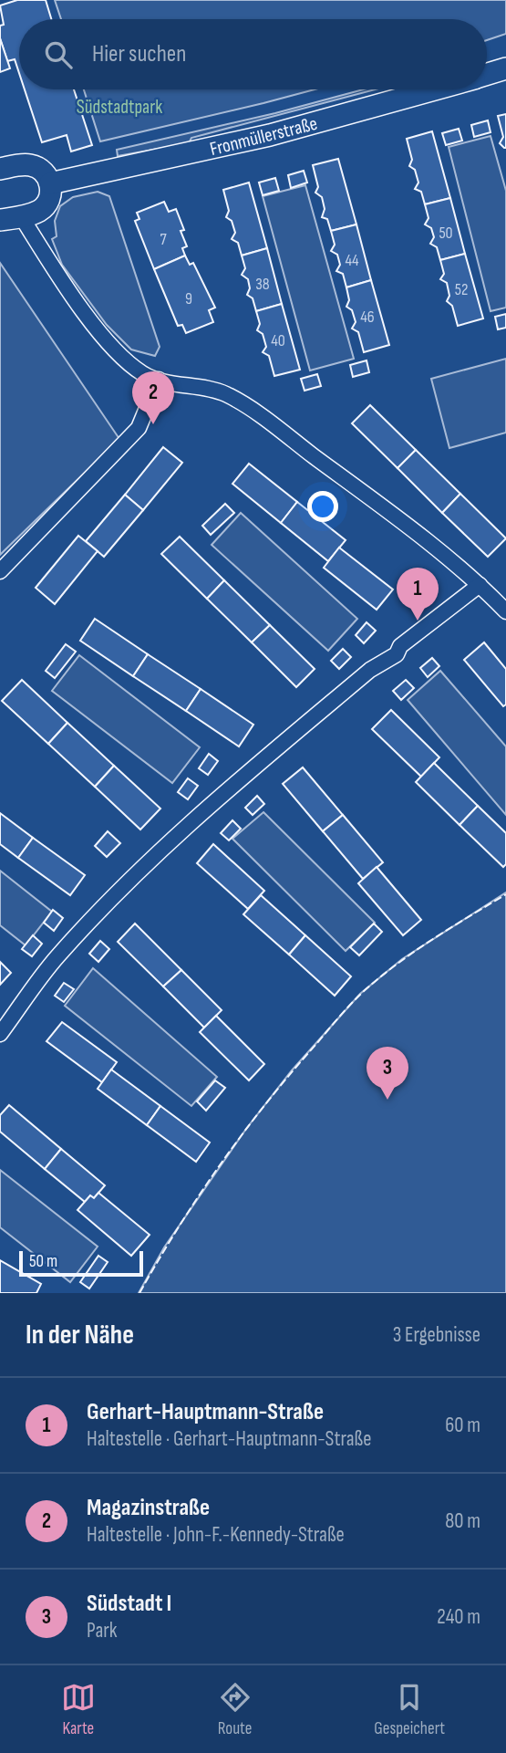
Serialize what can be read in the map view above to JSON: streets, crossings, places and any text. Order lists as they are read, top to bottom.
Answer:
{
  "streets": {
    "main road": ["Fronmüllerstraße"]
  },
  "parks": ["Südstadtpark"],
  "house_numbers": [
    "50",
    "7",
    "44",
    "38",
    "52",
    "9",
    "46",
    "40"
  ],
  "scale_bar": "50 m",
  "page": {
    "search": "Hier suchen",
    "pins": ["2", "1", "3"],
    "scale": "50 m",
    "heading": ["In der Nähe", "3 Ergebnisse"],
    "list": [
      {
        "mark": "1",
        "name": "Gerhart-Hauptmann-Straße",
        "note": "Haltestelle · Gerhart-Hauptmann-Straße",
        "value": "60 m"
      },
      {
        "mark": "2",
        "name": "Magazinstraße",
        "note": "Haltestelle · John-F.-Kennedy-Straße",
        "value": "80 m"
      },
      {
        "mark": "3",
        "name": "Südstadt I",
        "note": "Park",
        "value": "240 m"
      }
    ],
    "nav": ["Karte", "Route", "Gespeichert"]
  }
}
